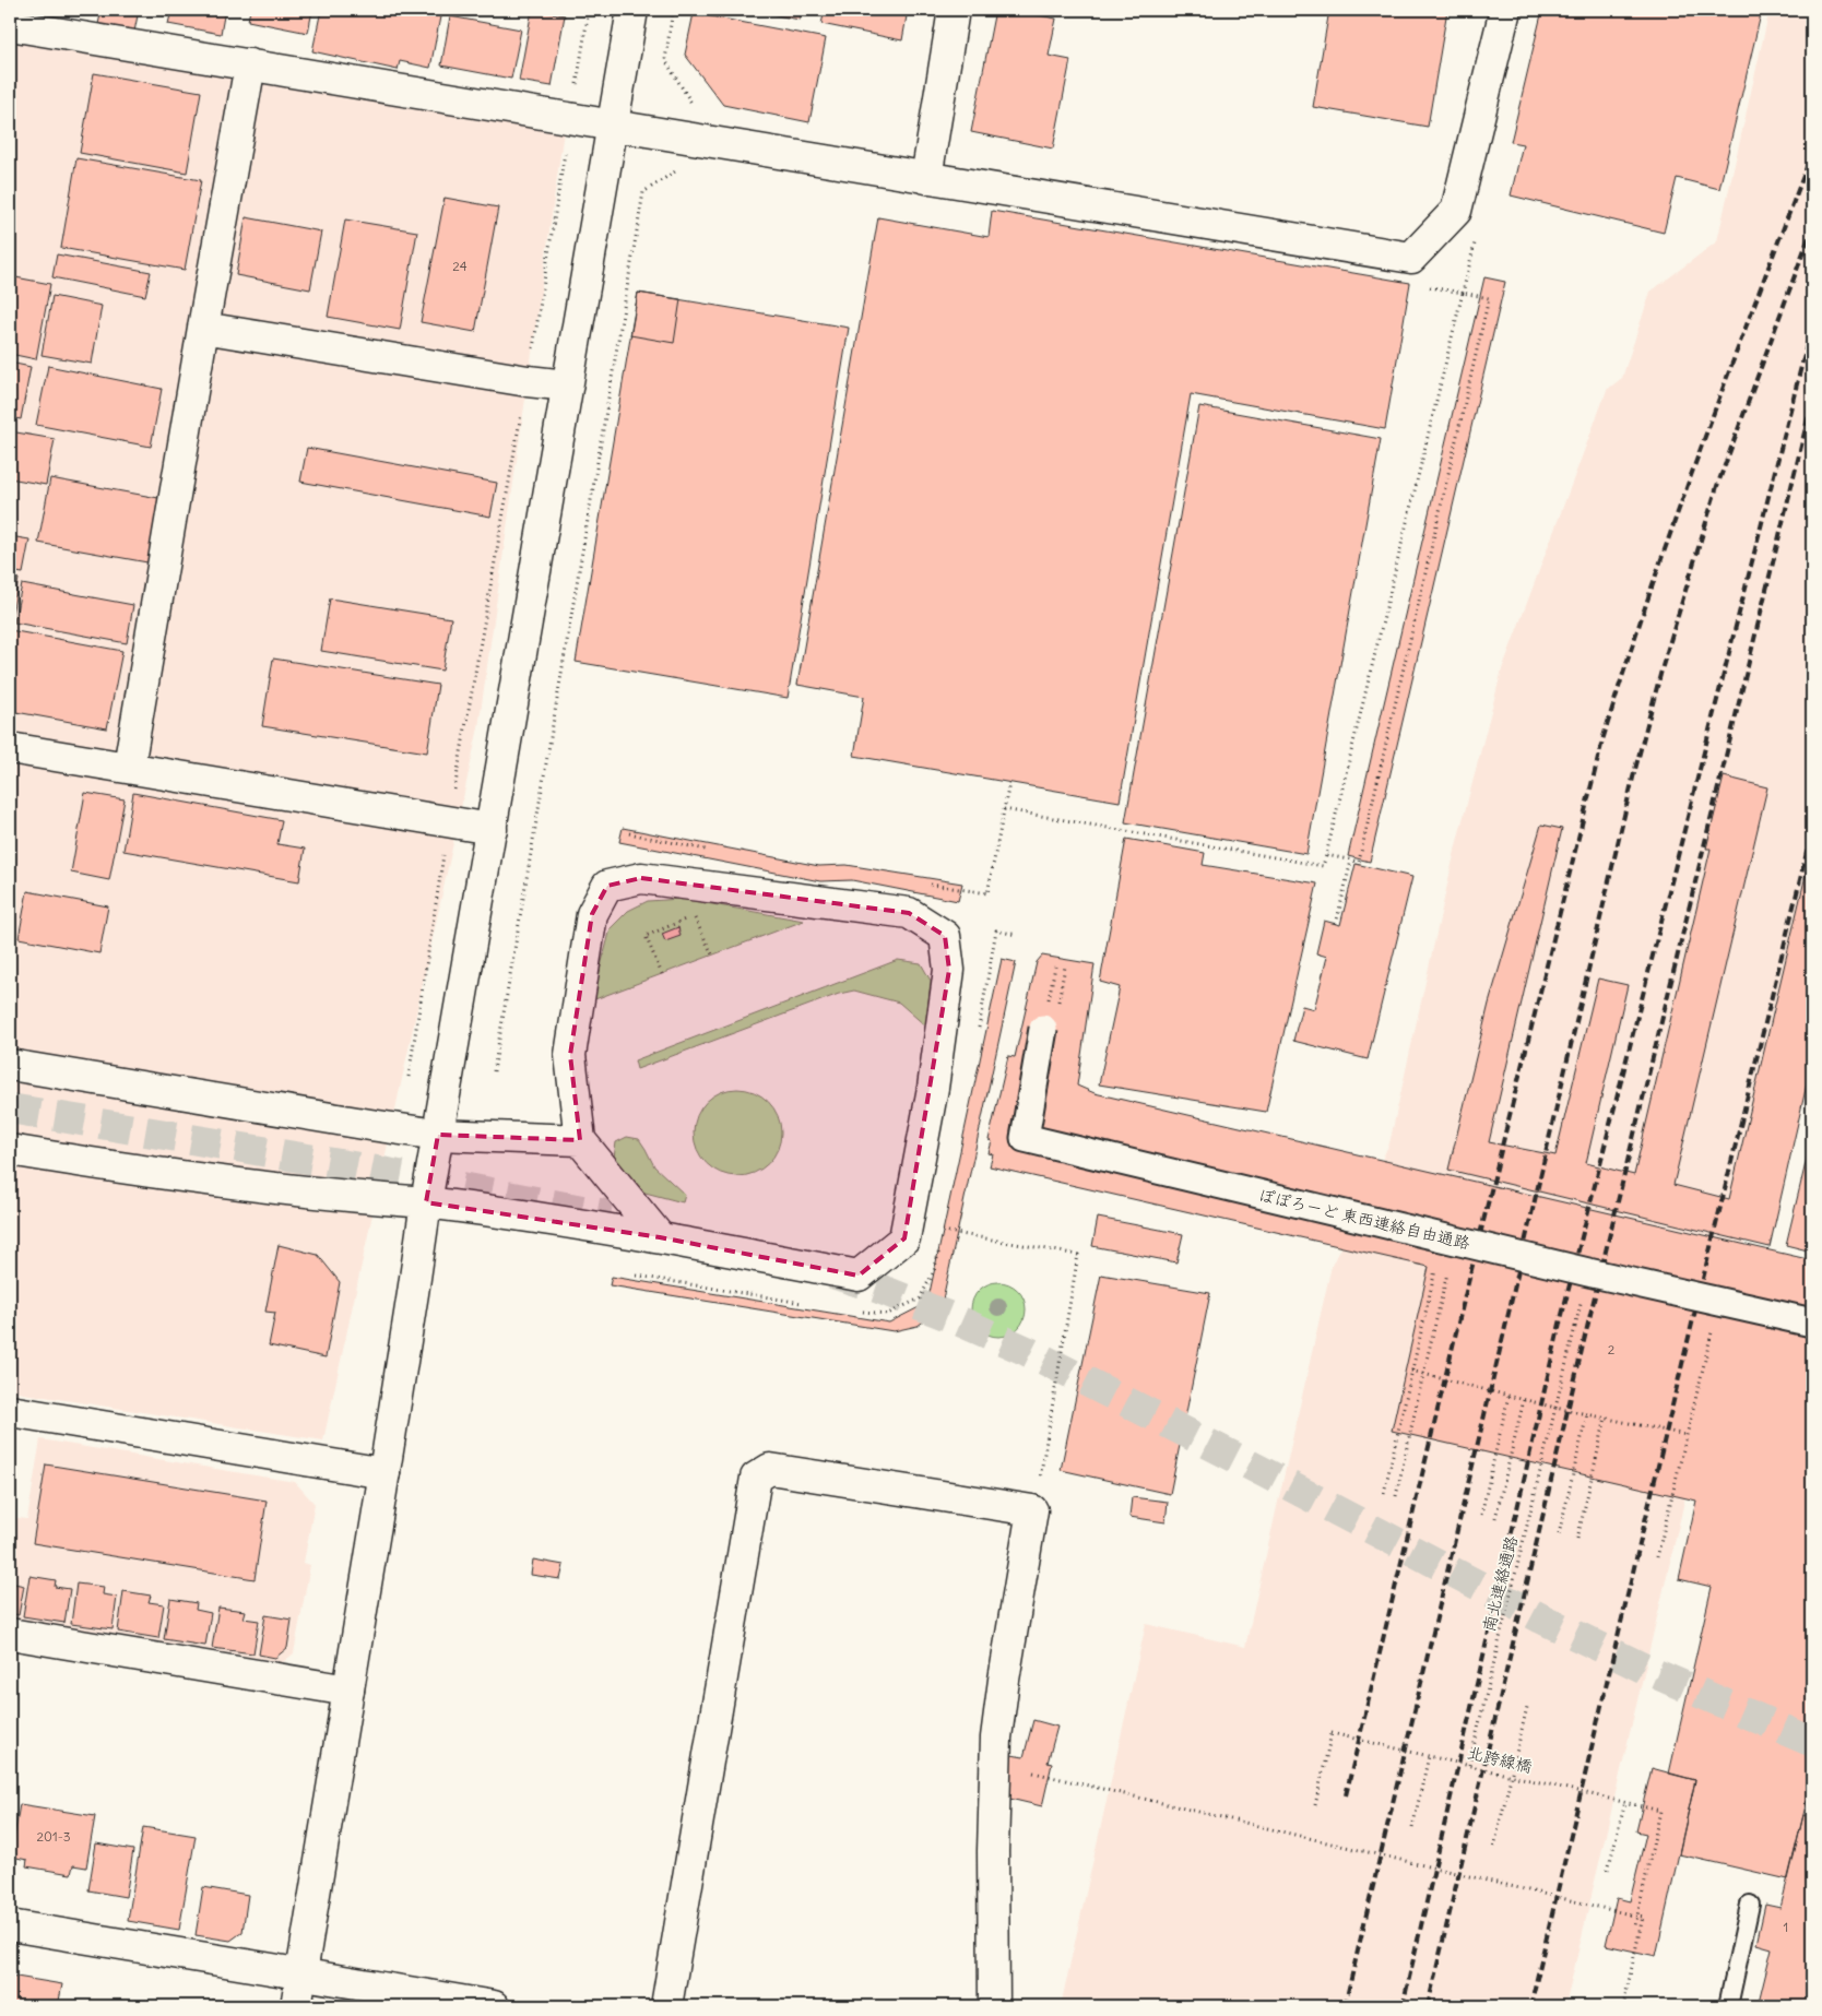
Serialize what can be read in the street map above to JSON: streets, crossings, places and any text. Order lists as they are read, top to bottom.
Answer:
{
  "streets": {
    "street": ["ぽぽろーど 東西連絡自由通路"],
    "path": ["南北連絡通路", "北跨線橋"]
  },
  "crossings": [
    ["南北連絡通路", "北跨線橋"]
  ],
  "house_numbers": [
    "24",
    "2",
    "201-3",
    "1"
  ]
}
